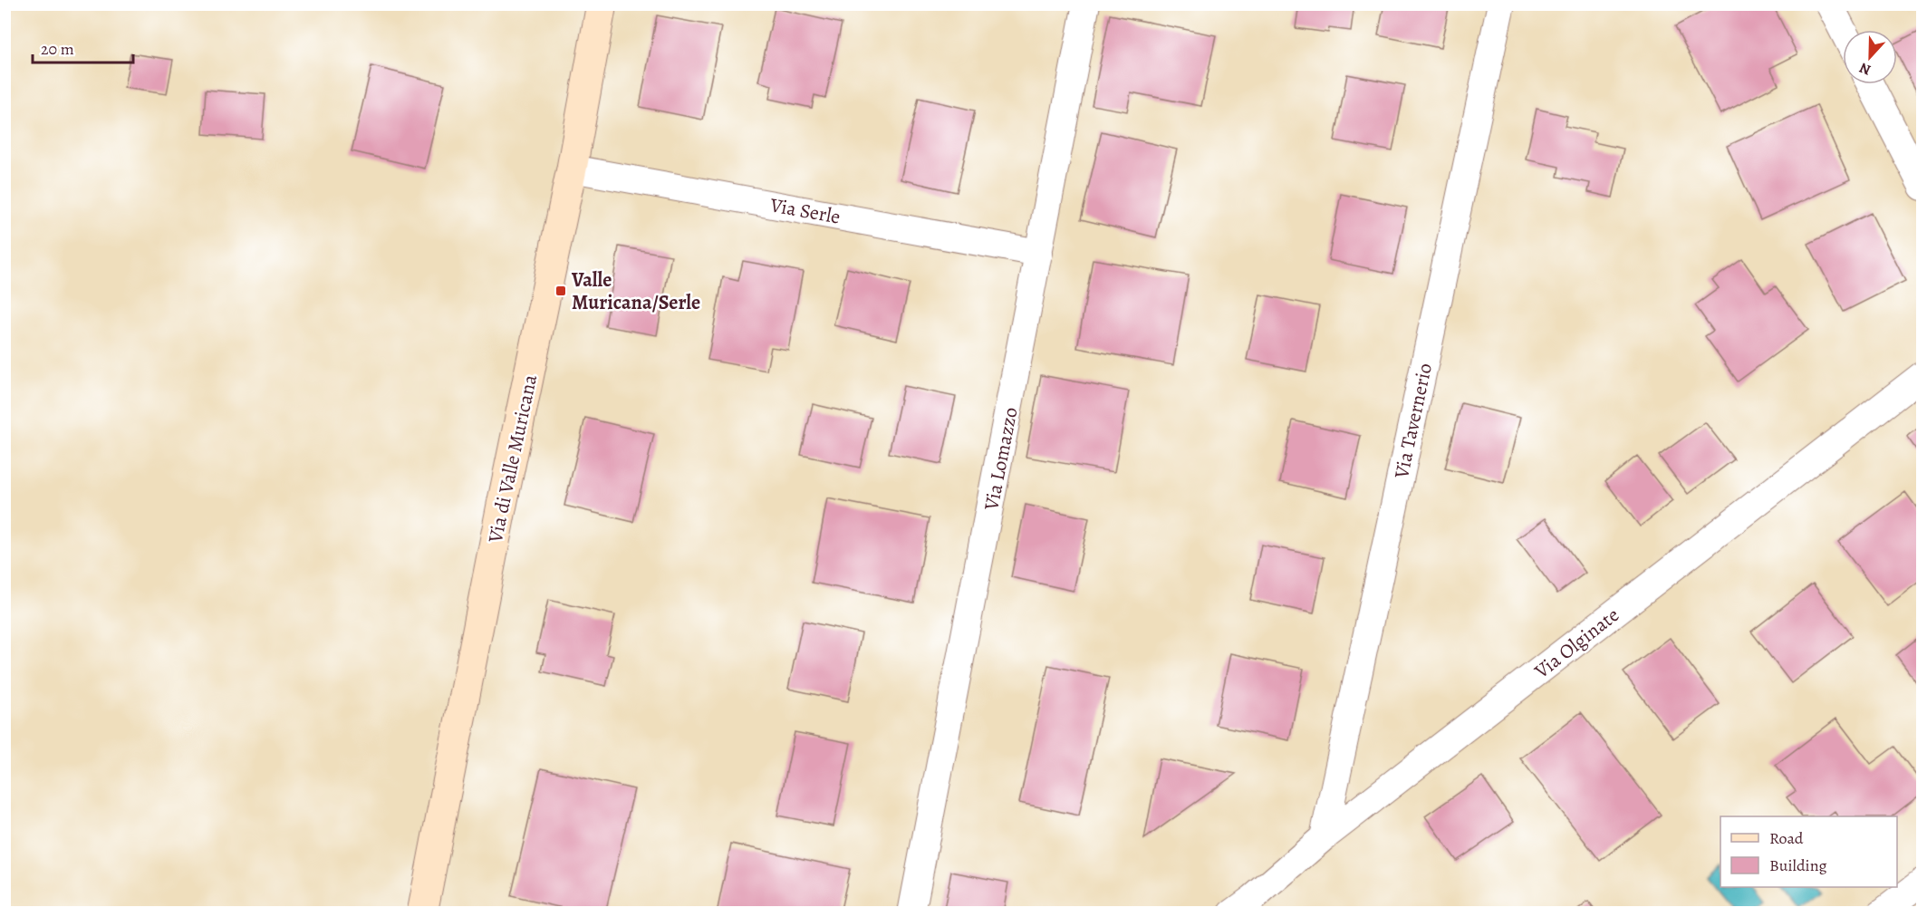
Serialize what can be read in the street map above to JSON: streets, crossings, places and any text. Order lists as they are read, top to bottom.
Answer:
{
  "streets": {
    "street": [
      "Via Serle",
      "Via Tavernerio",
      "Via di Valle Muricana",
      "Via Lomazzo",
      "Via Olginate"
    ]
  },
  "crossings": [
    ["Via Serle", "Via di Valle Muricana"],
    ["Via Serle", "Via Lomazzo"],
    ["Via Tavernerio", "Via Olginate"]
  ],
  "places": {
    "transit": ["Valle Muricana/Serle"]
  },
  "legend": ["Road", "Building"],
  "scale_bar": "20 m",
  "north": "bottom"
}
